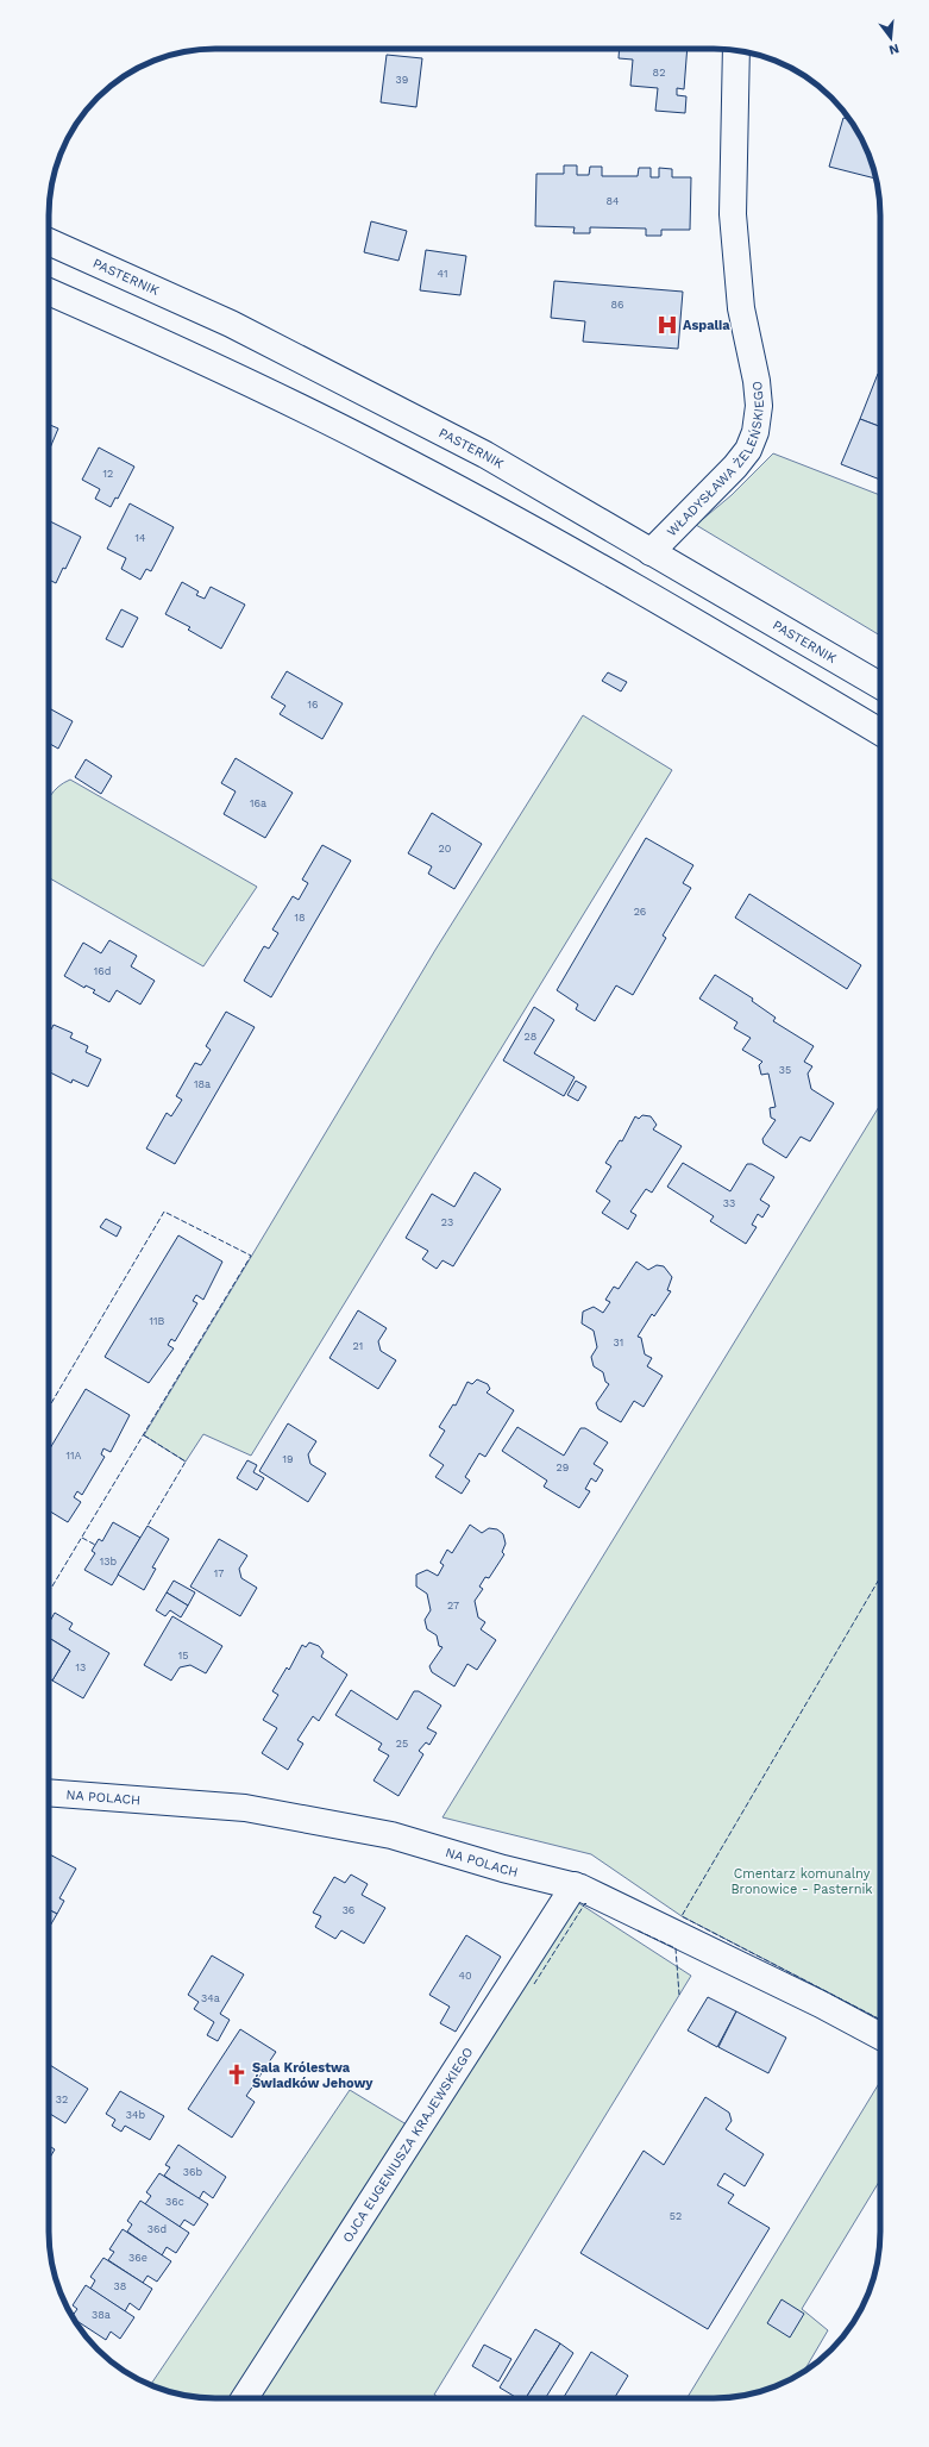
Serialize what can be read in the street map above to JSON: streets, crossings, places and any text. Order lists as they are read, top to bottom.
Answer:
{
  "streets": {
    "street": [
      "PASTERNIK",
      "WŁADYSŁAWA ŻELEŃSKIEGO",
      "NA POLACH",
      "OJCA EUGENIUSZA KRAJEWSKIEGO"
    ]
  },
  "crossings": [
    ["PASTERNIK", "WŁADYSŁAWA ŻELEŃSKIEGO"],
    ["NA POLACH", "OJCA EUGENIUSZA KRAJEWSKIEGO"]
  ],
  "parks": ["Cmentarz komunalny Bronowice - Pasternik"],
  "places": {
    "hospital": ["Aspalia"],
    "church": ["Sala Królestwa Świadków Jehowy"]
  },
  "house_numbers": [
    "82",
    "39",
    "84",
    "41",
    "86",
    "12",
    "14",
    "16",
    "16a",
    "20",
    "26",
    "18",
    "16d",
    "28",
    "35",
    "18a",
    "33",
    "23",
    "11B",
    "31",
    "21",
    "11A",
    "19",
    "29",
    "13b",
    "17",
    "27",
    "15",
    "13",
    "25",
    "36",
    "40",
    "34a",
    "32",
    "34b",
    "36b",
    "36c",
    "52",
    "36d",
    "36e",
    "38",
    "38a"
  ],
  "north": "bottom"
}
